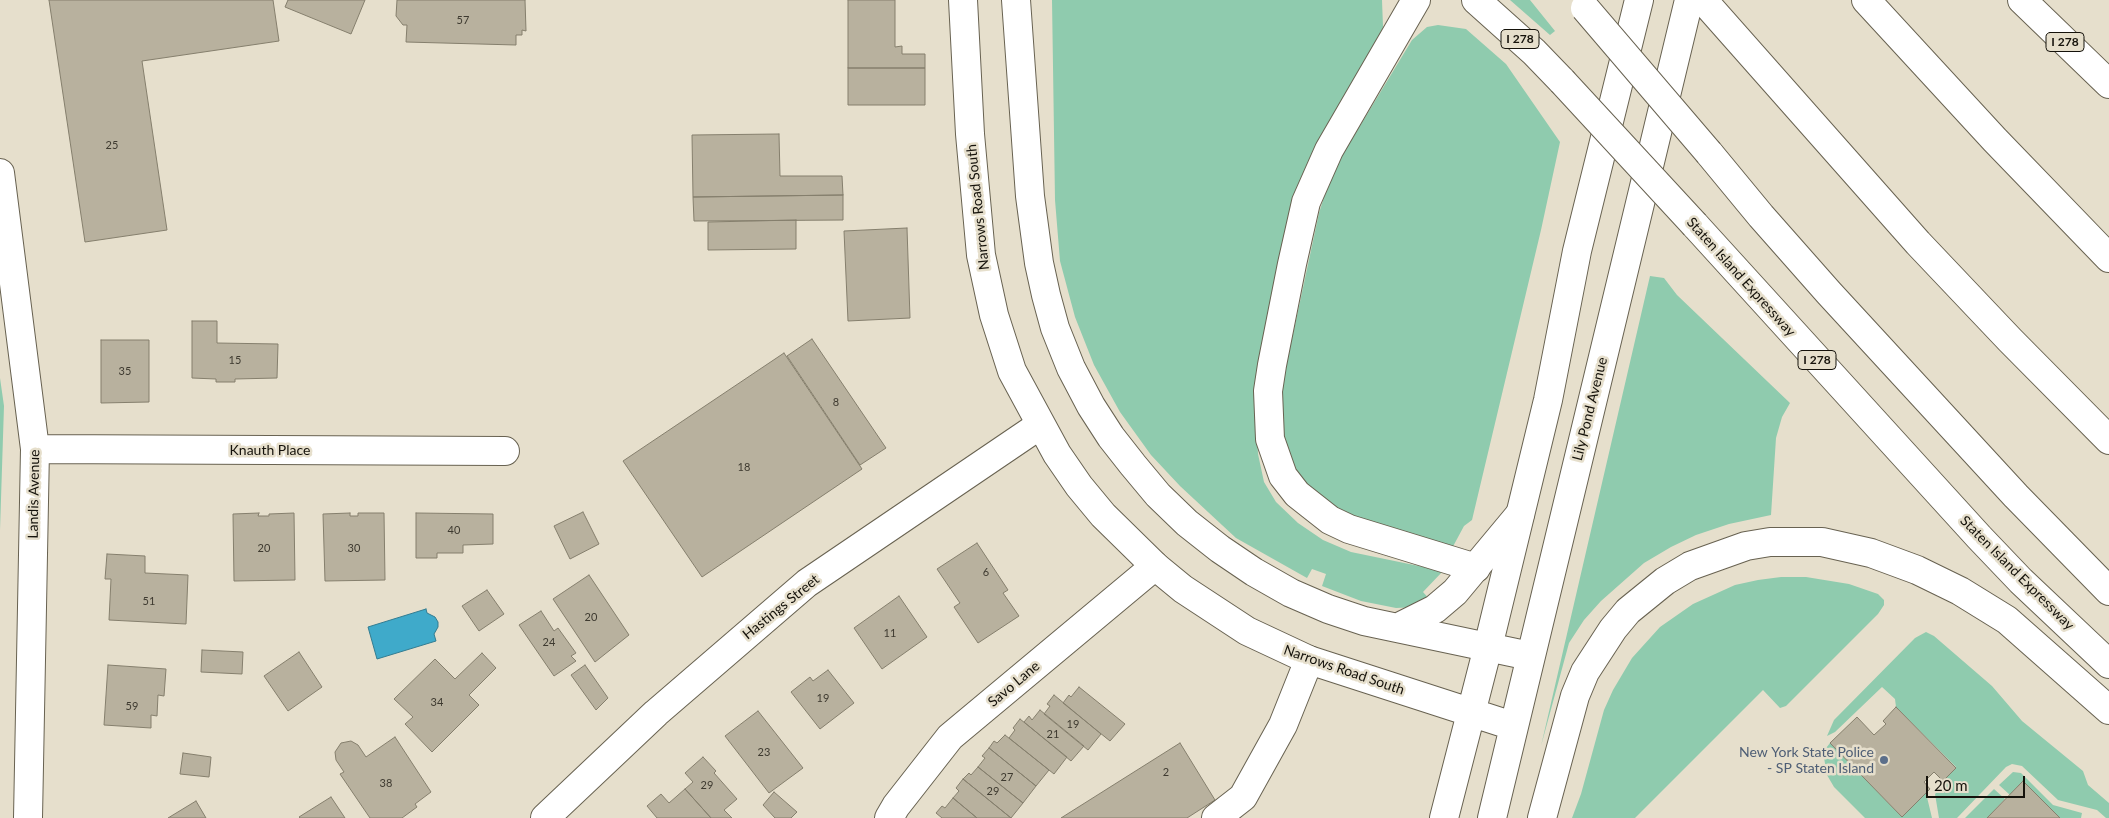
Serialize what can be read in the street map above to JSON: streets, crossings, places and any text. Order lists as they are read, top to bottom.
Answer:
{
  "streets": {
    "main road": [
      "I 278",
      "Narrows Road South",
      "Staten Island Expressway",
      "Lily Pond Avenue",
      "Knauth Place",
      "Landis Avenue",
      "Hastings Street",
      "Savo Lane"
    ]
  },
  "crossings": [
    ["Narrows Road South", "Lily Pond Avenue"],
    ["Narrows Road South", "Hastings Street"],
    ["Narrows Road South", "Savo Lane"],
    ["Knauth Place", "Landis Avenue"]
  ],
  "places": ["New York State Police - SP Staten Island"],
  "house_numbers": [
    "57",
    "25",
    "15",
    "35",
    "8",
    "18",
    "40",
    "20",
    "30",
    "6",
    "51",
    "20",
    "11",
    "24",
    "19",
    "34",
    "59",
    "19",
    "21",
    "23",
    "2",
    "27",
    "38",
    "29",
    "29"
  ],
  "scale_bar": "20 m"
}
